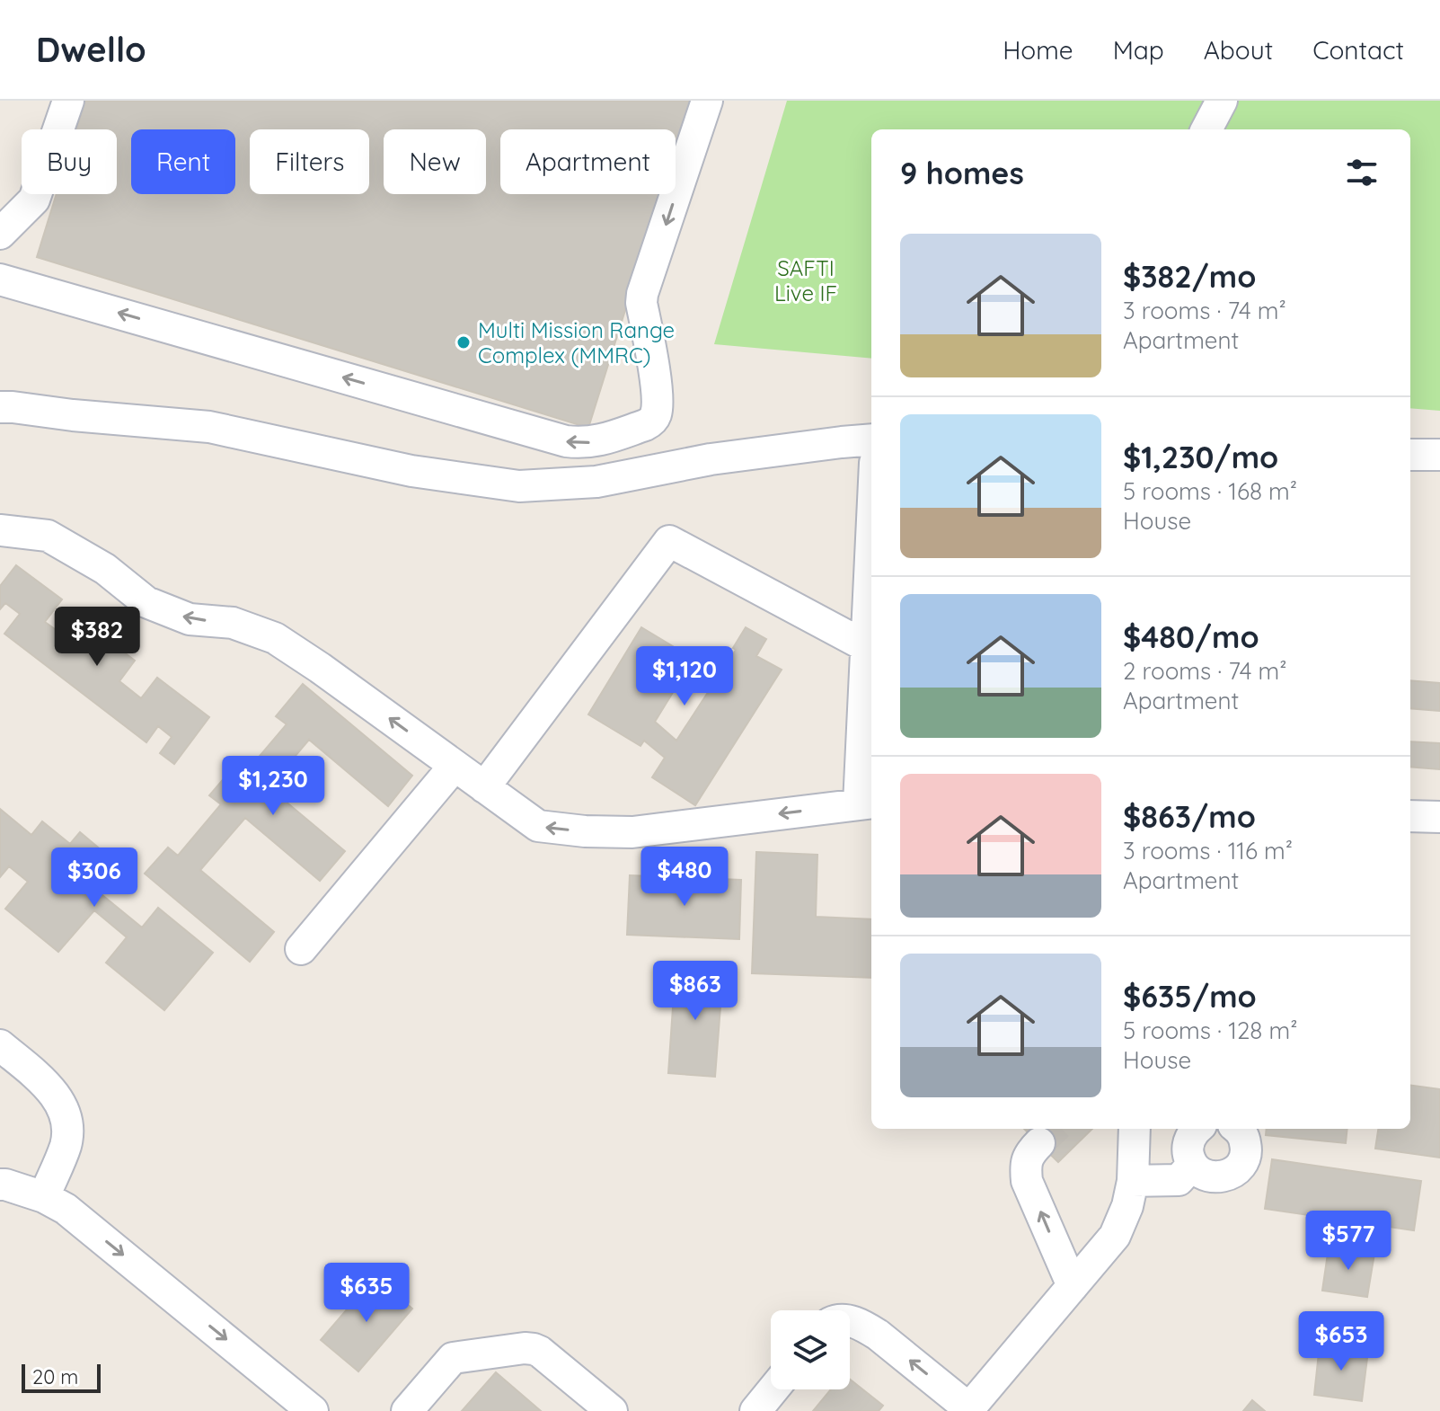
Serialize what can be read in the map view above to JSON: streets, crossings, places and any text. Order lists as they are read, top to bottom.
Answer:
{
  "parks": ["SAFTI Live IF"],
  "places": ["Multi Mission Range Complex (MMRC)"],
  "scale_bar": "20 m",
  "page": {
    "header": "Dwello",
    "nav": [
      "Home",
      "Map",
      "About",
      "Contact"
    ],
    "chip": [
      "Buy",
      "Rent",
      "Filters",
      "New",
      "Apartment"
    ],
    "heading": "9 homes",
    "list": [
      {
        "name": "$382/mo",
        "note": "3 rooms · 74 m² · Apartment"
      },
      {
        "name": "$1,230/mo",
        "note": "5 rooms · 168 m² · House"
      },
      {
        "name": "$480/mo",
        "note": "2 rooms · 74 m² · Apartment"
      },
      {
        "name": "$863/mo",
        "note": "3 rooms · 116 m² · Apartment"
      },
      {
        "name": "$635/mo",
        "note": "5 rooms · 128 m² · House"
      }
    ],
    "price": [
      "$382",
      "$1,120",
      "$1,230",
      "$480",
      "$306",
      "$863",
      "$577",
      "$635",
      "$653"
    ],
    "scale": "20 m"
  }
}
